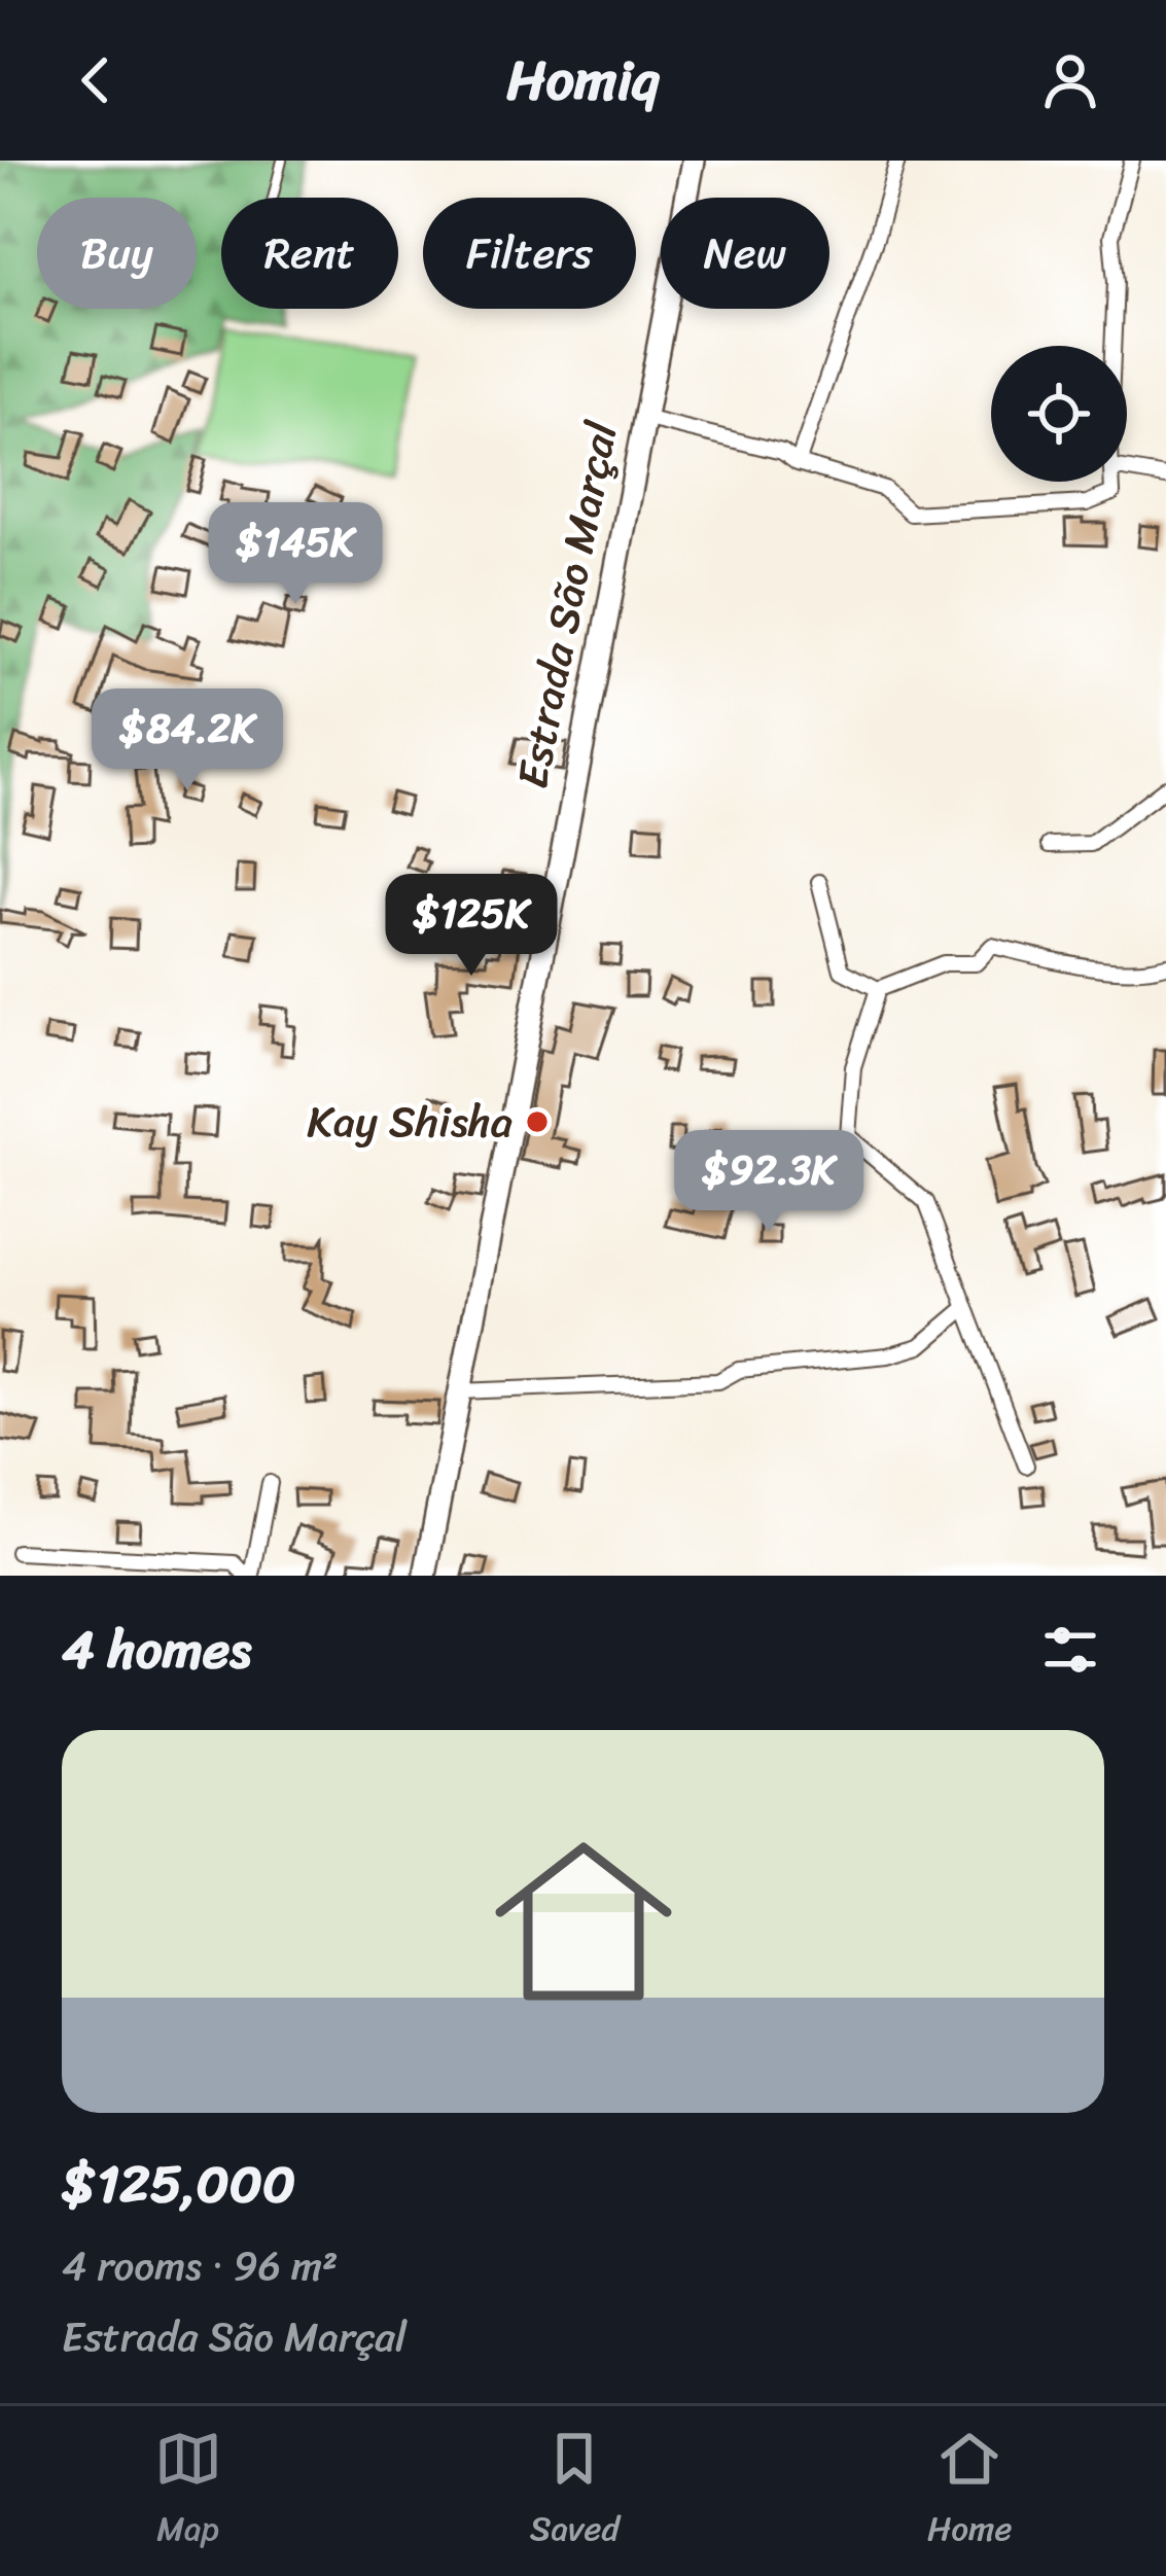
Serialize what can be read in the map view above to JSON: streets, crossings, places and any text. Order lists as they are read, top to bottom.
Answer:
{
  "streets": {
    "street": ["Estrada São Marçal"]
  },
  "places": ["Kay Shisha"],
  "page": {
    "header": "Homiq",
    "chip": [
      "Buy",
      "Rent",
      "Filters",
      "New"
    ],
    "price": [
      "$145K",
      "$84.2K",
      "$125K",
      "$92.3K"
    ],
    "heading": "4 homes",
    "list": [
      {
        "name": "$125,000",
        "note": "4 rooms · 96 m² · Estrada São Marçal"
      }
    ],
    "tabs": ["Map", "Saved", "Home"]
  }
}
